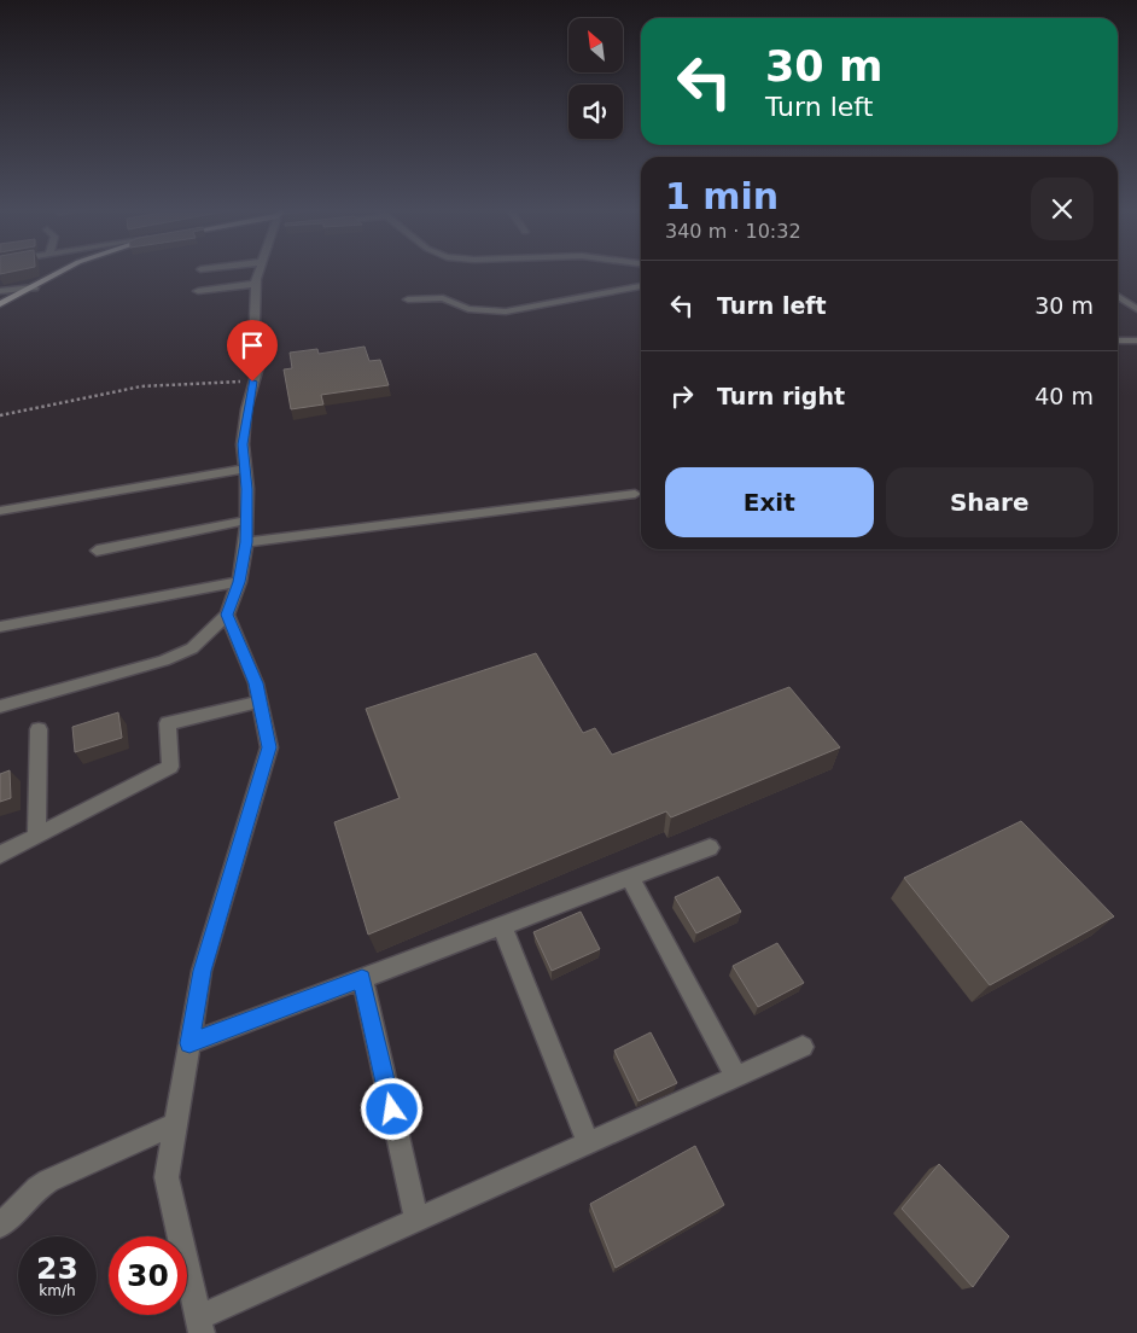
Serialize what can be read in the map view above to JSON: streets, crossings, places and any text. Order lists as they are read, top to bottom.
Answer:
{
  "north": "top left",
  "page": {
    "turn": ["30 m", "Turn left"],
    "heading": ["1 min", "340 m · 10:32"],
    "list": [
      {
        "name": "Turn left",
        "value": "30 m"
      },
      {
        "name": "Turn right",
        "value": "40 m"
      }
    ],
    "buttons": ["Exit", "Share"],
    "speed": "23 km/h",
    "limit": "30"
  }
}
